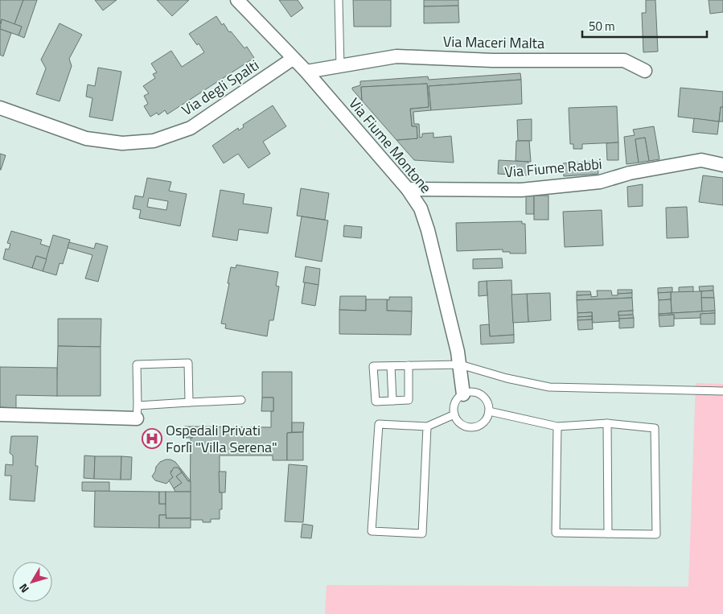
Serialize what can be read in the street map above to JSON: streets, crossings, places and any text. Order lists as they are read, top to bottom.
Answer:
{
  "streets": {
    "street": [
      "Via Maceri Malta",
      "Via degli Spalti",
      "Via Fiume Montone",
      "Via Fiume Rabbi"
    ]
  },
  "crossings": [
    ["Via Maceri Malta", "Via Fiume Montone"],
    ["Via degli Spalti", "Via Fiume Montone"],
    ["Via Fiume Montone", "Via Fiume Rabbi"]
  ],
  "places": {
    "hospital": ["Ospedali Privati Forlì \"Villa Serena\""]
  },
  "scale_bar": "50 m",
  "north": "bottom left"
}
